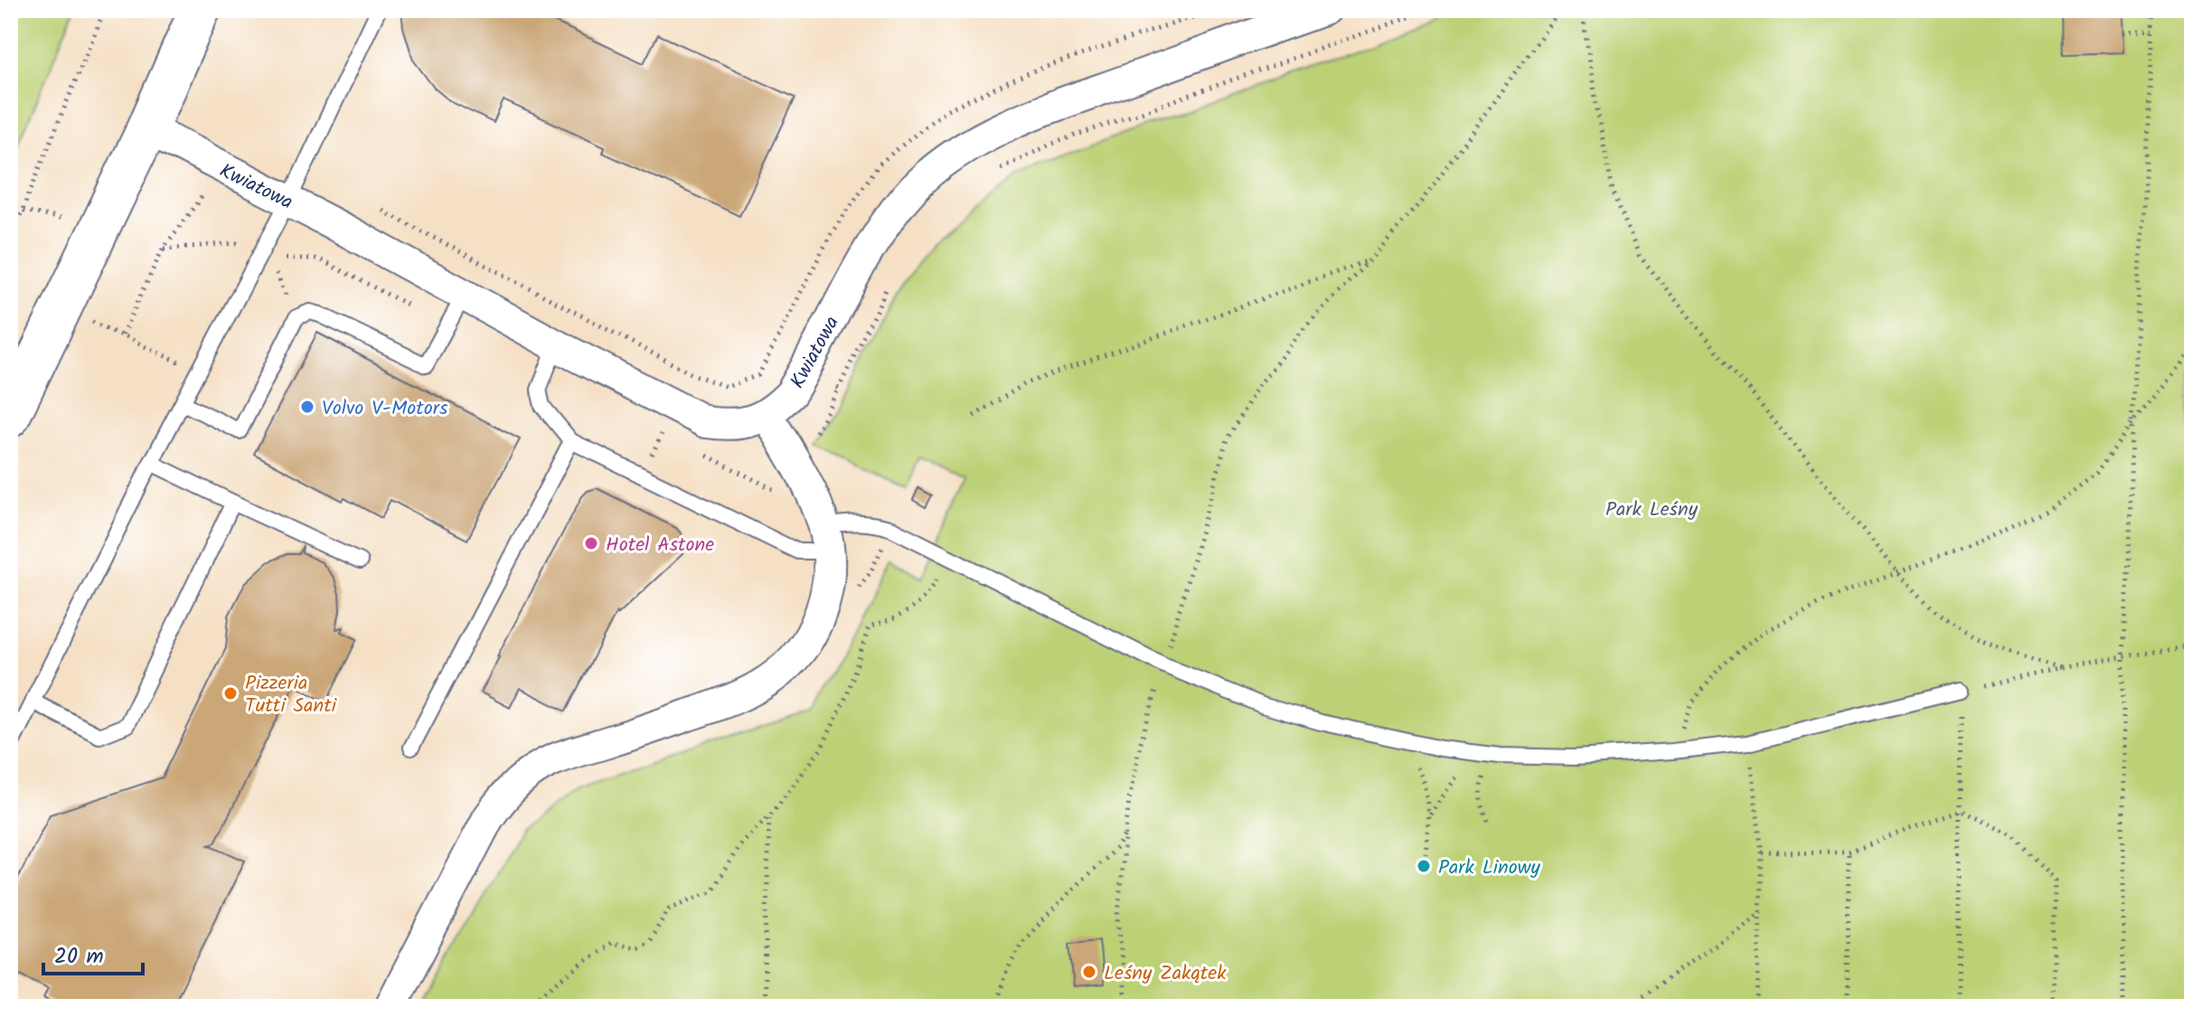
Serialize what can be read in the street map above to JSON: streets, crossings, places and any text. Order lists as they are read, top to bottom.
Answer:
{
  "streets": {
    "street": ["Kwiatowa"]
  },
  "parks": ["Park Leśny"],
  "places": [
    "Volvo V-Motors",
    "Hotel Astone",
    "Pizzeria Tutti Santi",
    "Park Linowy",
    "Leśny Zakątek"
  ],
  "scale_bar": "20 m"
}
